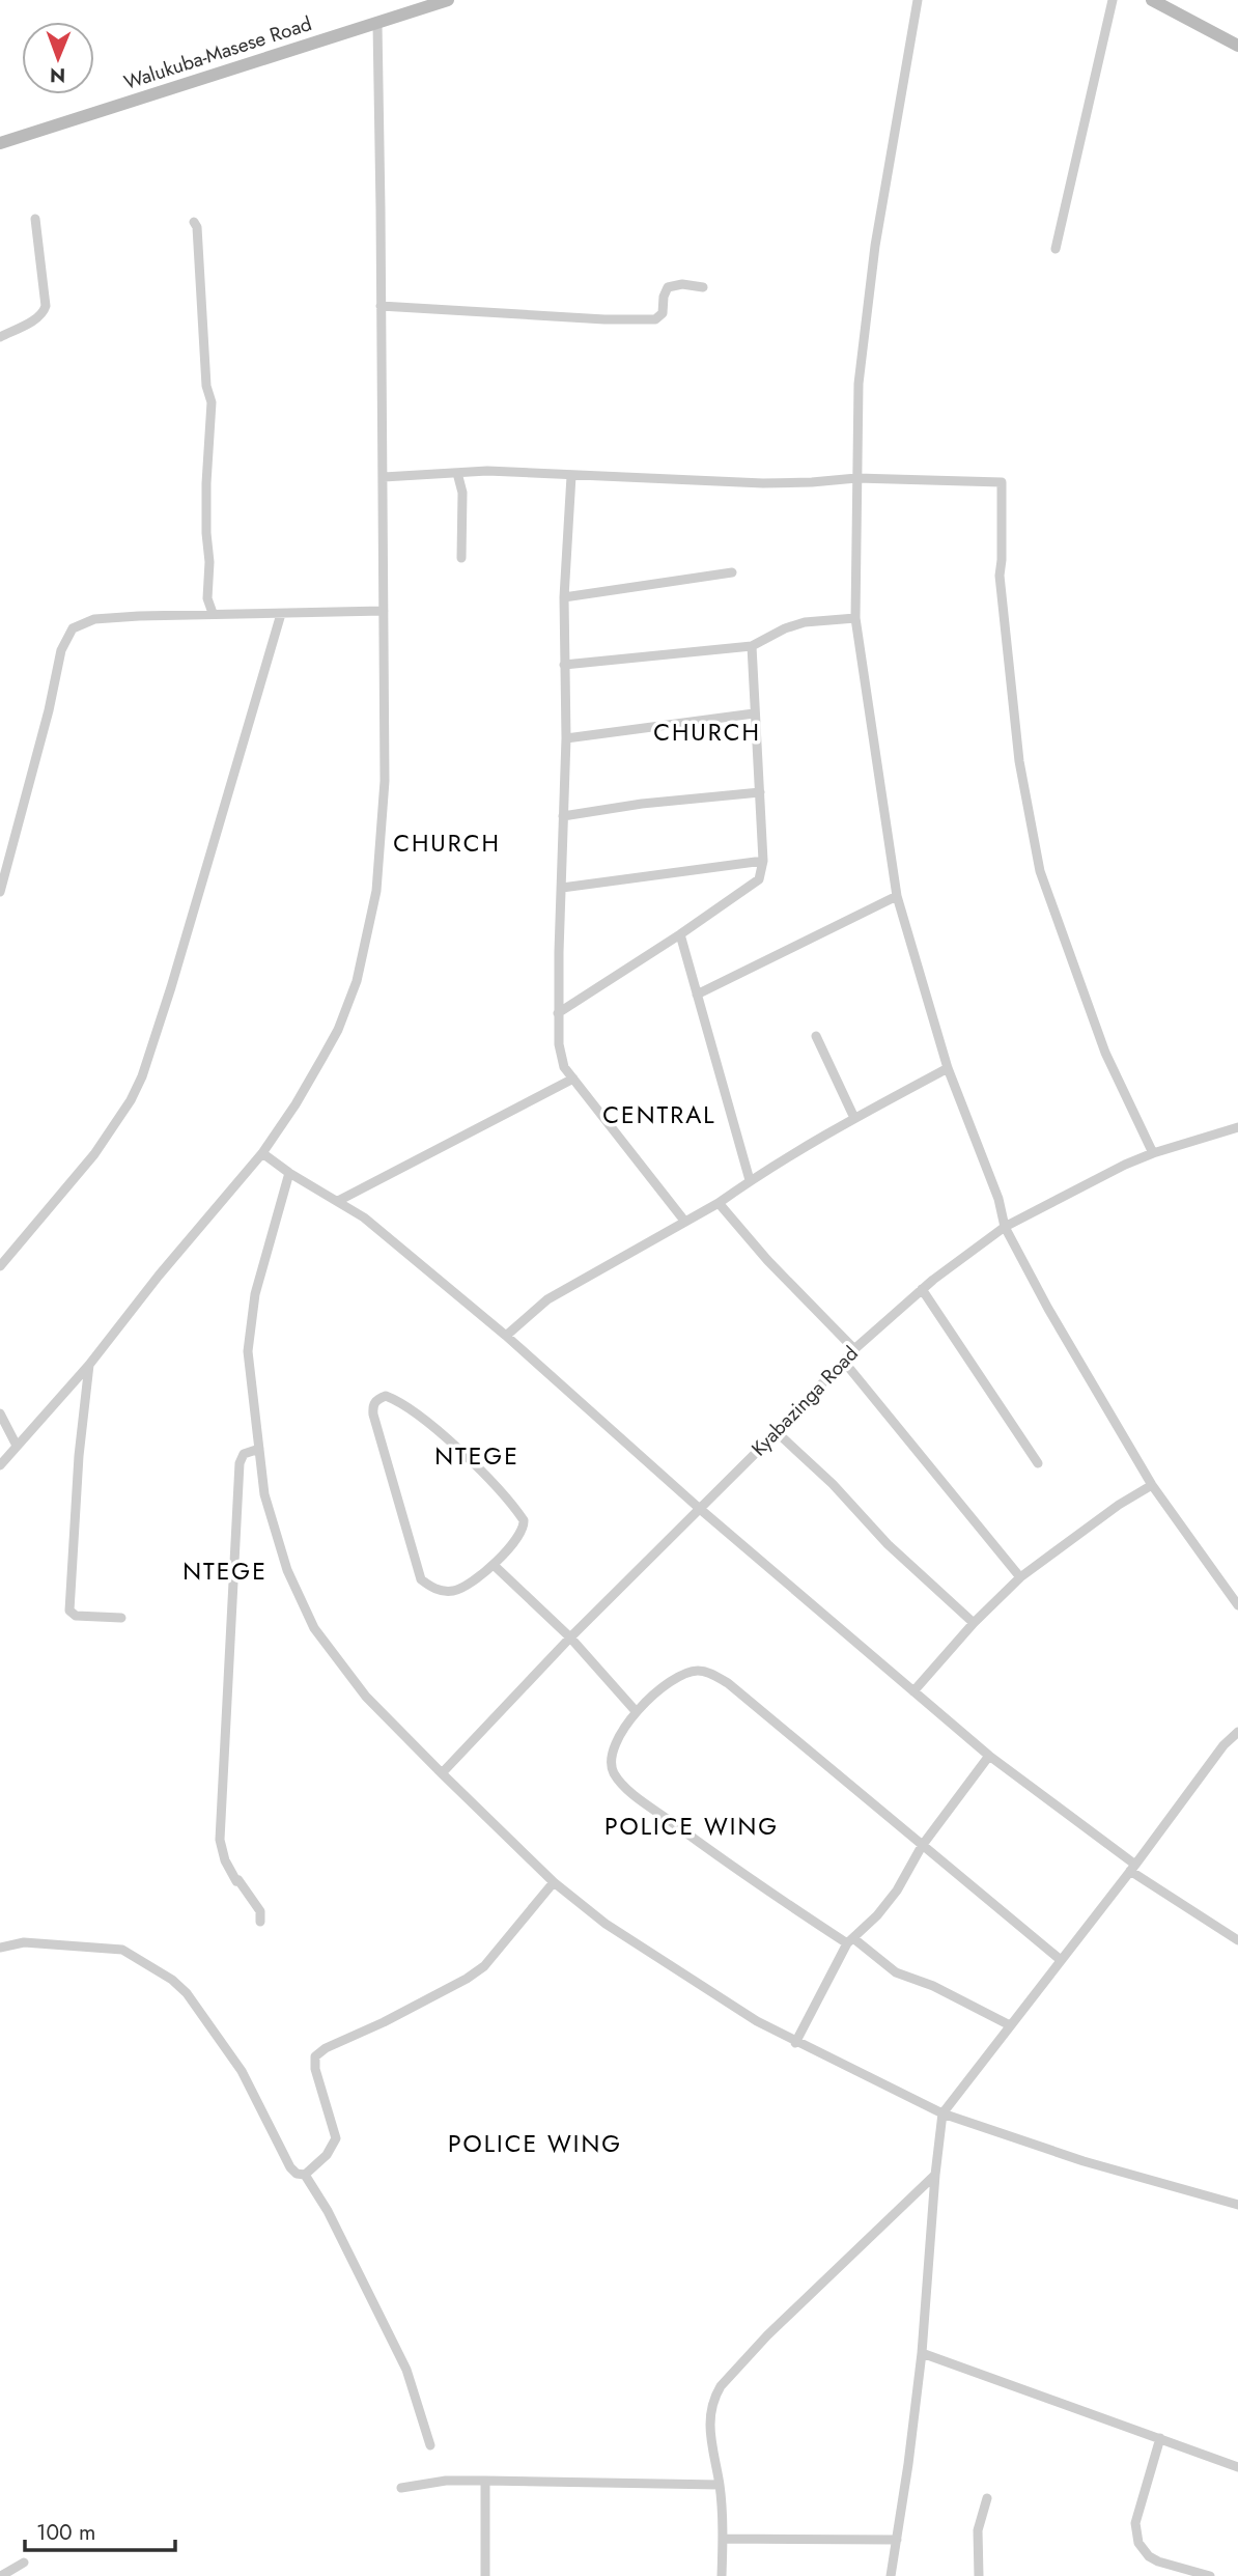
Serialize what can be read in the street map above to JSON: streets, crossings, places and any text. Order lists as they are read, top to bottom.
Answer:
{
  "streets": {
    "street": ["Walukuba-Masese Road", "Kyabazinga Road"]
  },
  "districts": [
    "CHURCH",
    "CHURCH",
    "CENTRAL",
    "NTEGE",
    "NTEGE",
    "POLICE WING",
    "POLICE WING"
  ],
  "scale_bar": "100 m",
  "north": "bottom"
}
